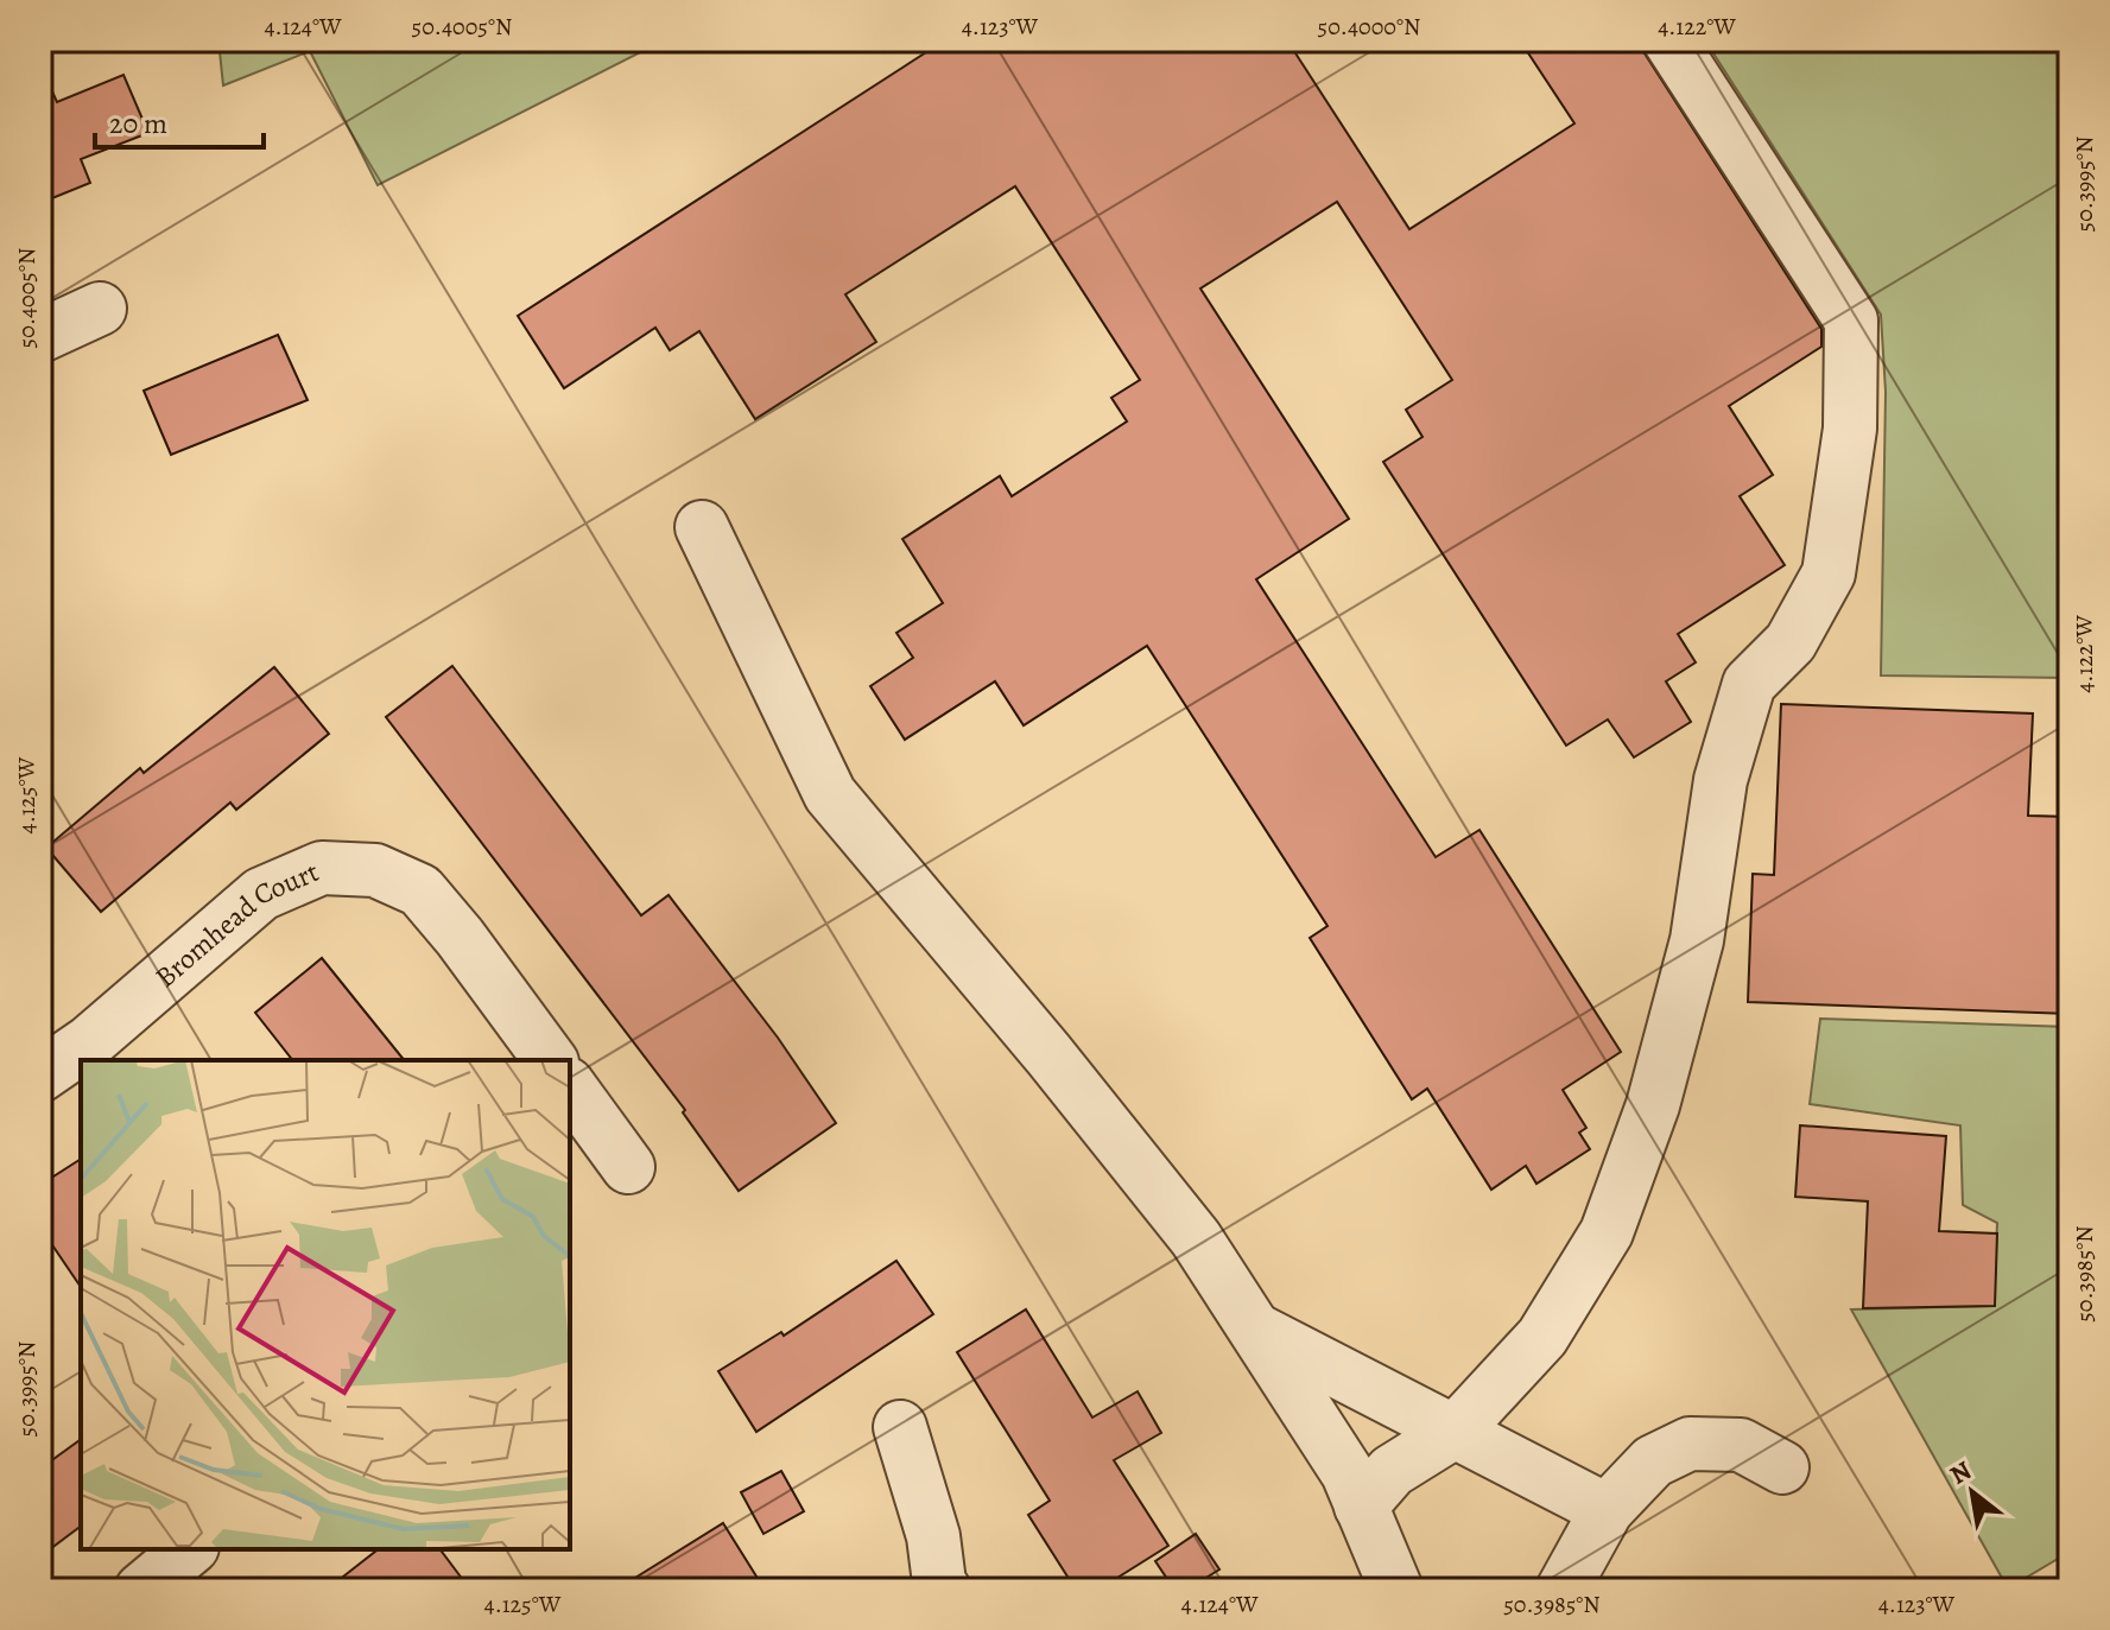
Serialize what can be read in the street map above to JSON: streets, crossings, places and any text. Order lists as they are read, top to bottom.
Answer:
{
  "streets": {
    "street": ["Bromhead Court"]
  },
  "scale_bar": "20 m",
  "north": "top left",
  "coordinates": [
    "4.124°W",
    "50.4005°N",
    "4.123°W",
    "50.4000°N",
    "4.122°W",
    "50.3995°N",
    "4.125°W",
    "50.3985°N"
  ]
}
